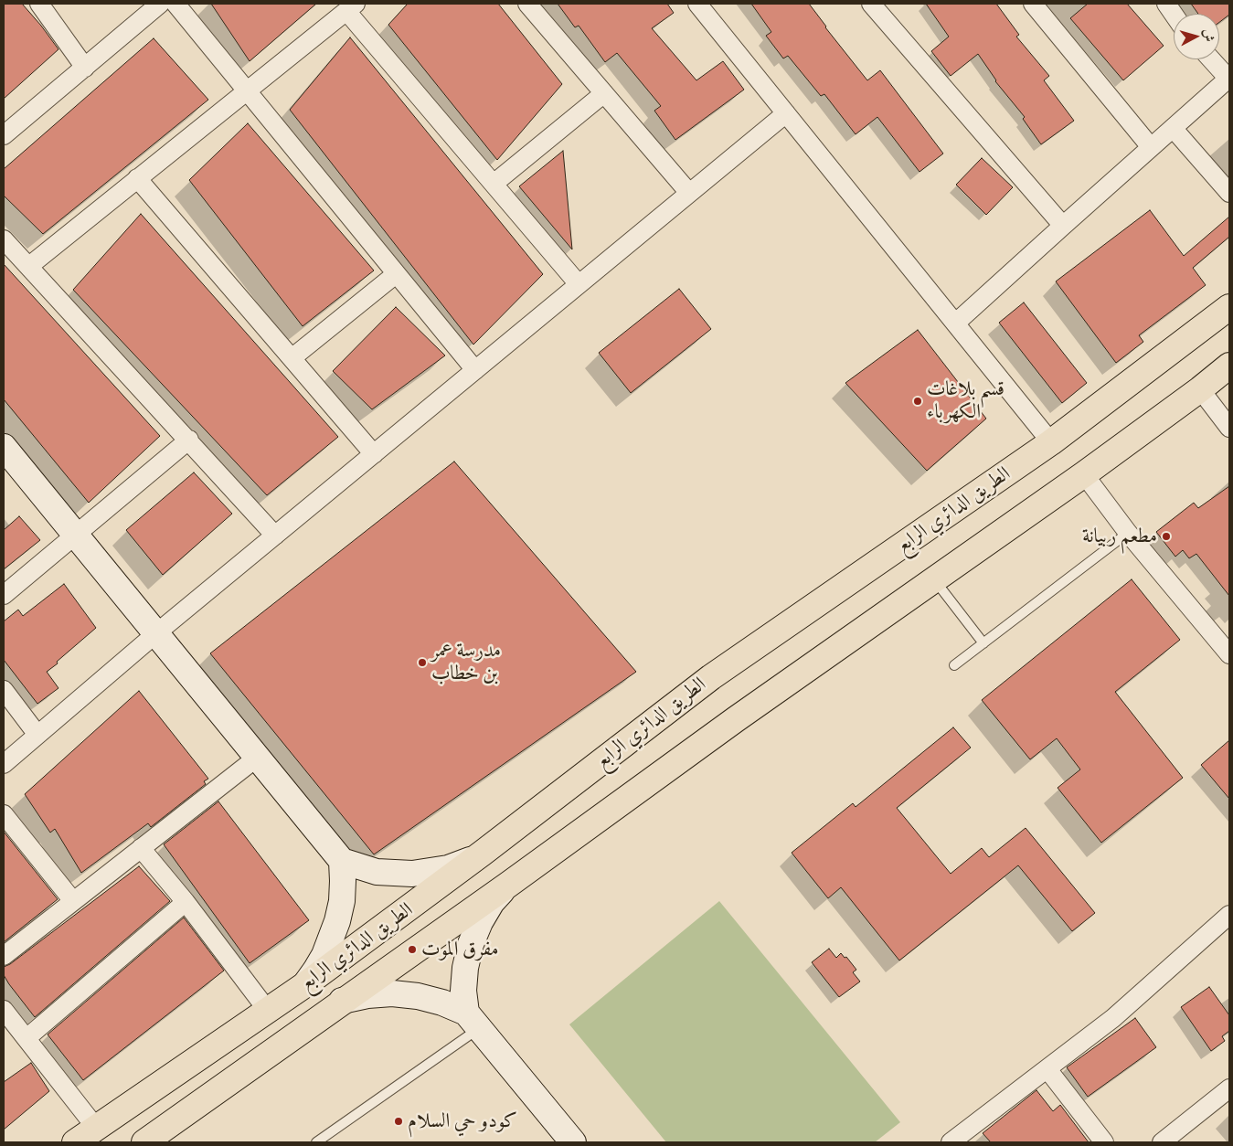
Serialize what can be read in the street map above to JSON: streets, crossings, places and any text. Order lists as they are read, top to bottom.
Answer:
{
  "streets": {
    "main road": ["الطريق الدائري الرابع"]
  },
  "places": [
    "قسم بلاغات الكهرباء",
    "مطعم ربيانة",
    "مدرسة عمر بن خطاب",
    "مفرق الموت",
    "كودو حي السلام"
  ],
  "north": "right"
}
